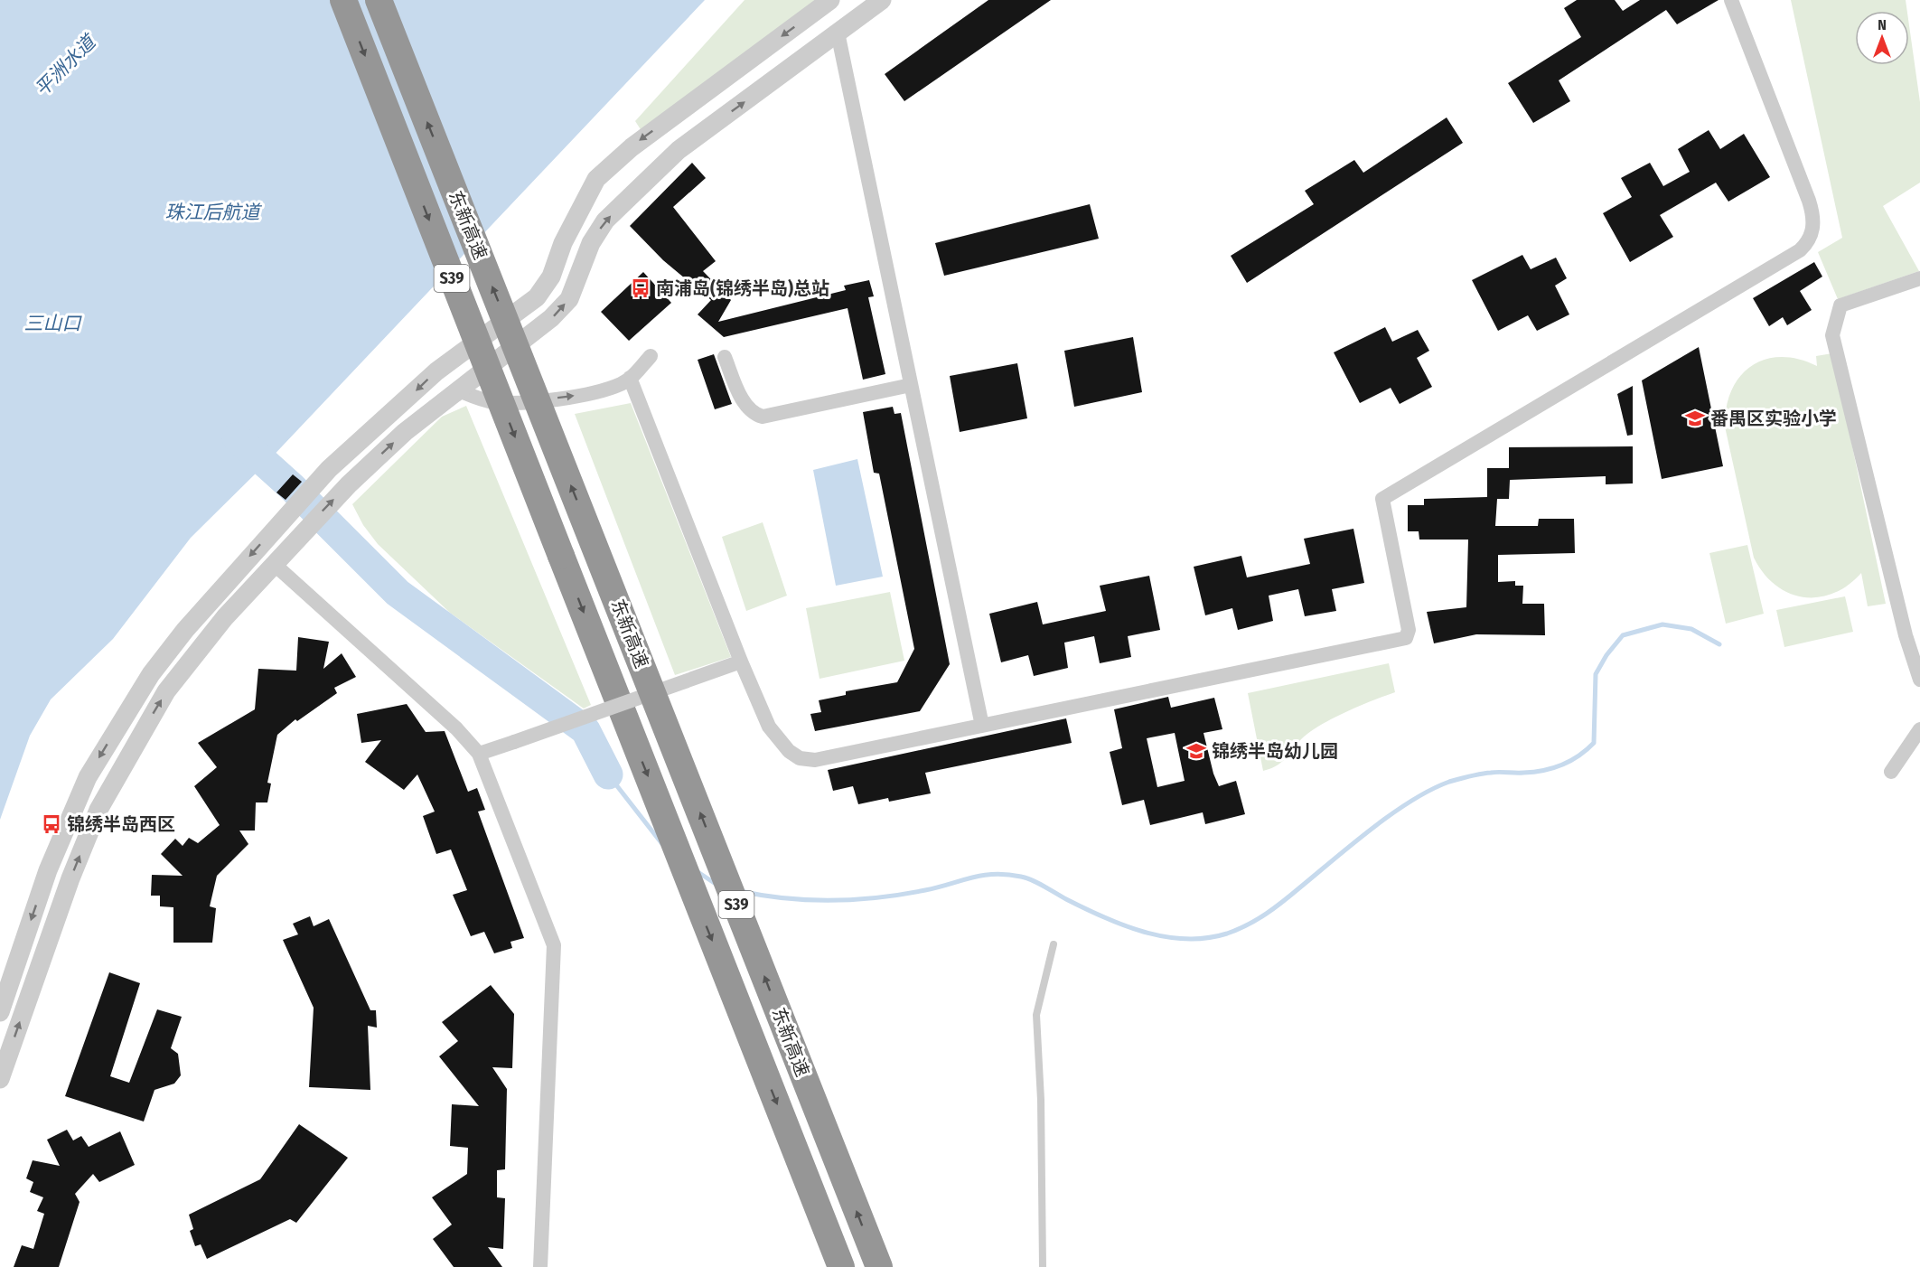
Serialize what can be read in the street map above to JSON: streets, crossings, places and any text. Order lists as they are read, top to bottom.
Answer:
{
  "streets": {
    "highway": ["东新高速", "S39"]
  },
  "water": ["平洲水道", "珠江后航道", "三山口"],
  "places": {
    "bus stop": ["南浦岛(锦绣半岛)总站", "锦绣半岛西区"],
    "school or university": ["番禺区实验小学", "锦绣半岛幼儿园"]
  },
  "north": "top"
}
